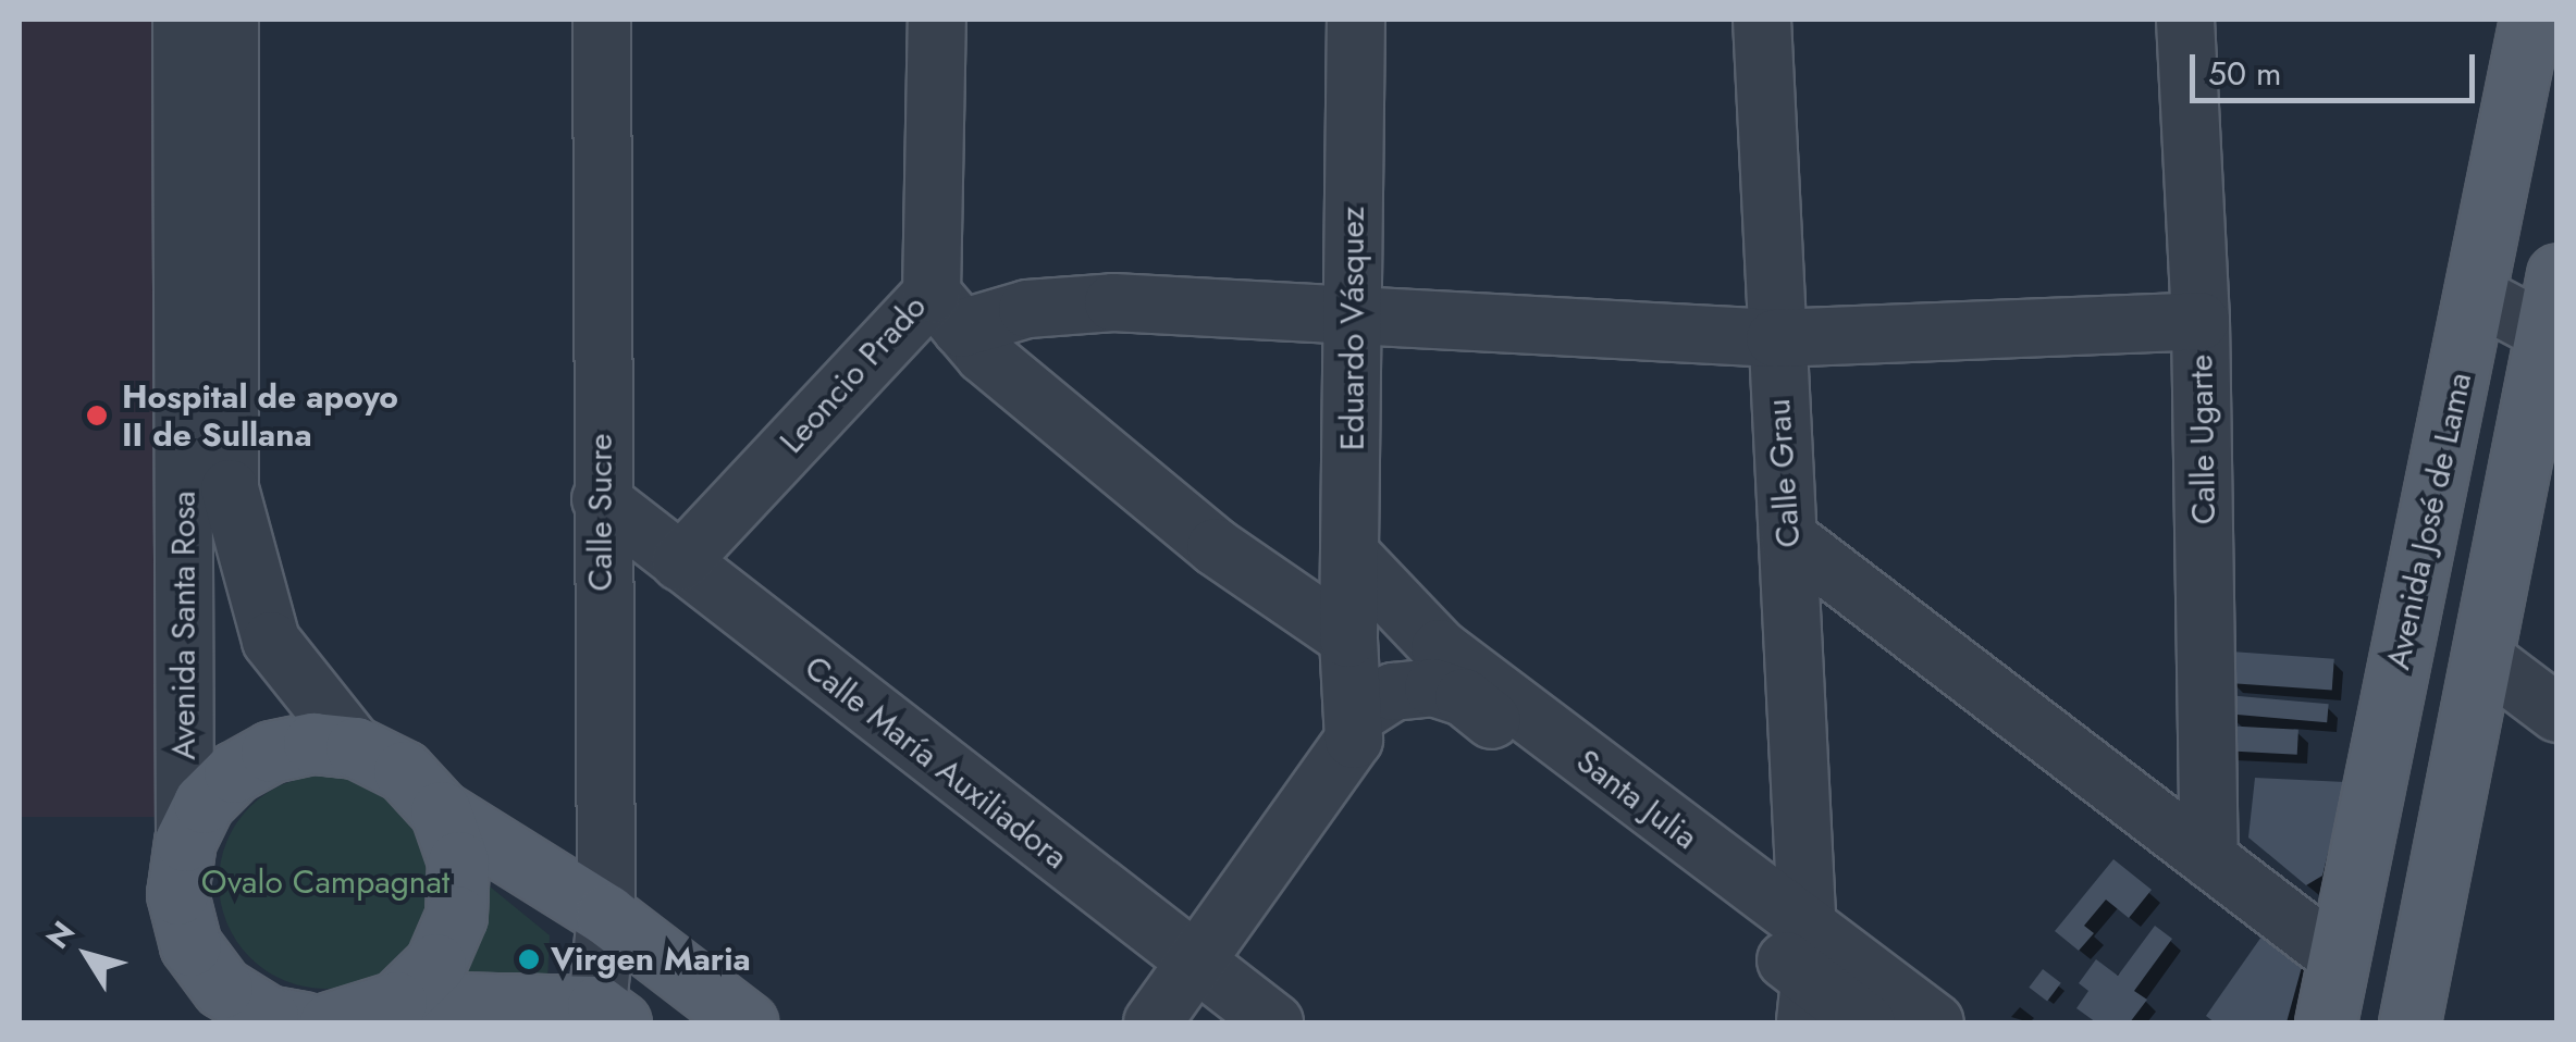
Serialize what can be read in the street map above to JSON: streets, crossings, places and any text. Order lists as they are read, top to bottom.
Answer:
{
  "streets": {
    "main road": ["Avenida José de Lama"],
    "street": [
      "Eduardo Vásquez",
      "Leoncio Prado",
      "Calle Ugarte",
      "Calle Grau",
      "Calle Sucre",
      "Avenida Santa Rosa",
      "Calle María Auxiliadora",
      "Santa Julia"
    ]
  },
  "crossings": [
    ["Eduardo Vásquez", "Santa Julia"],
    ["Leoncio Prado", "Calle María Auxiliadora"],
    ["Calle Grau", "Santa Julia"],
    ["Calle Sucre", "Calle María Auxiliadora"]
  ],
  "parks": ["Ovalo Campagnat"],
  "places": ["Hospital de apoyo II de Sullana", "Virgen Maria"],
  "scale_bar": "50 m",
  "north": "top left"
}
